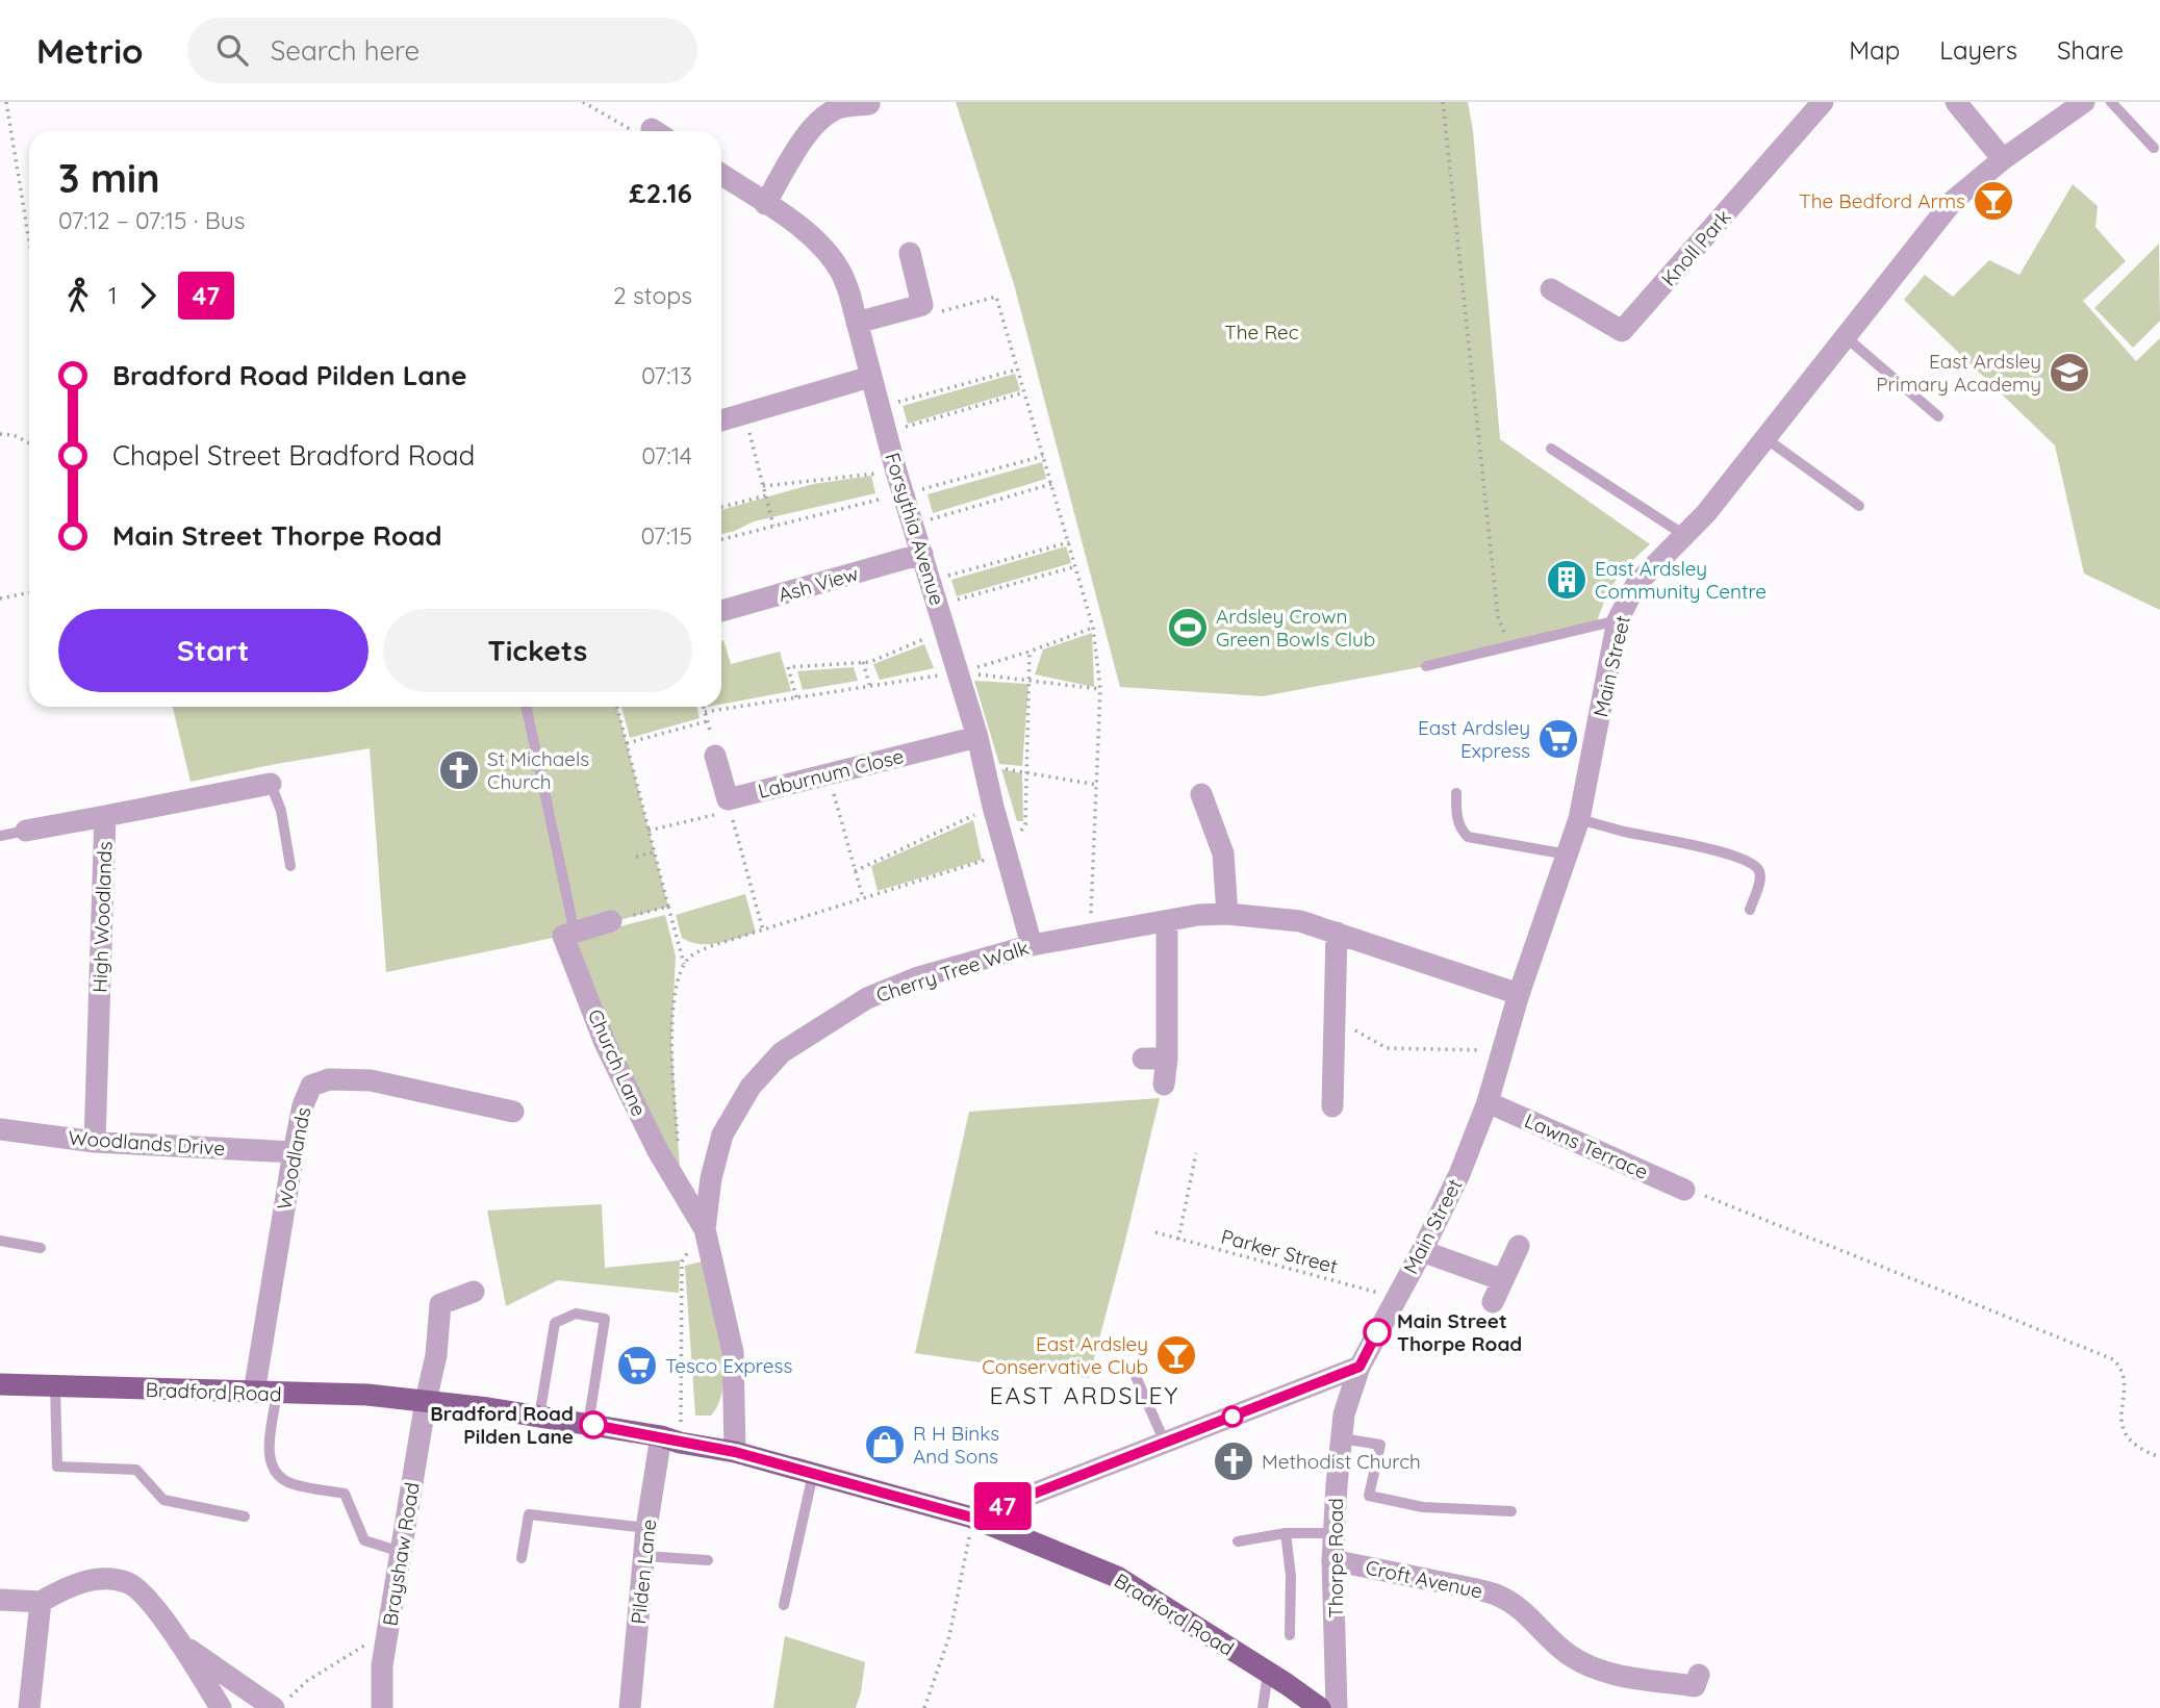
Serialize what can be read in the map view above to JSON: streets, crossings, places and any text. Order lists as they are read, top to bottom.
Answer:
{
  "streets": {
    "main road": ["Bradford Road"],
    "street": [
      "Knoll Park",
      "Forsythia Avenue",
      "Ash View",
      "Main Street",
      "Laburnum Close",
      "High Woodlands",
      "Cherry Tree Walk",
      "Church Lane",
      "Woodlands Drive",
      "Lawns Terrace",
      "Woodlands",
      "Brayshaw Road",
      "Thorpe Road",
      "Pilden Lane",
      "Croft Avenue"
    ],
    "path": ["Parker Street"]
  },
  "crossings": [
    ["Forsythia Avenue", "Ash View"],
    ["Forsythia Avenue", "Laburnum Close"],
    ["Forsythia Avenue", "Cherry Tree Walk"],
    ["Main Street", "Cherry Tree Walk"],
    ["Main Street", "Lawns Terrace"],
    ["Main Street", "Parker Street"],
    ["Main Street", "Thorpe Road"],
    ["High Woodlands", "Woodlands Drive"],
    ["Cherry Tree Walk", "Church Lane"],
    ["Cherry Tree Walk", "Bradford Road"],
    ["Woodlands Drive", "Woodlands"],
    ["Woodlands", "Bradford Road"],
    ["Bradford Road", "Brayshaw Road"],
    ["Bradford Road", "Pilden Lane"],
    ["Thorpe Road", "Croft Avenue"]
  ],
  "districts": ["EAST ARDSLEY"],
  "parks": ["The Rec"],
  "places": {
    "bar": ["The Bedford Arms", "East Ardsley Conservative Club"],
    "school or university": ["East Ardsley Primary Academy"],
    "building": ["East Ardsley Community Centre"],
    "sports": ["Ardsley Crown Green Bowls Club"],
    "supermarket": ["East Ardsley Express", "Tesco Express"],
    "church": ["St Michaels Church", "Methodist Church"],
    "other": ["Main Street Thorpe Road", "Bradford Road Pilden Lane"],
    "shop": ["R H Binks And Sons"]
  },
  "lines": ["bus line 47"],
  "page": {
    "header": "Metrio",
    "search": "Search here",
    "nav": ["Map", "Layers", "Share"],
    "on_map": "47",
    "heading": ["3 min", "07:12 – 07:15 · Bus", "£2.16"],
    "legs": ["1", "47", "2 stops"],
    "list": [
      {
        "name": "Bradford Road Pilden Lane",
        "value": "07:13"
      },
      {
        "name": "Chapel Street Bradford Road",
        "value": "07:14"
      },
      {
        "name": "Main Street Thorpe Road",
        "value": "07:15"
      }
    ],
    "buttons": ["Start", "Tickets"]
  }
}
